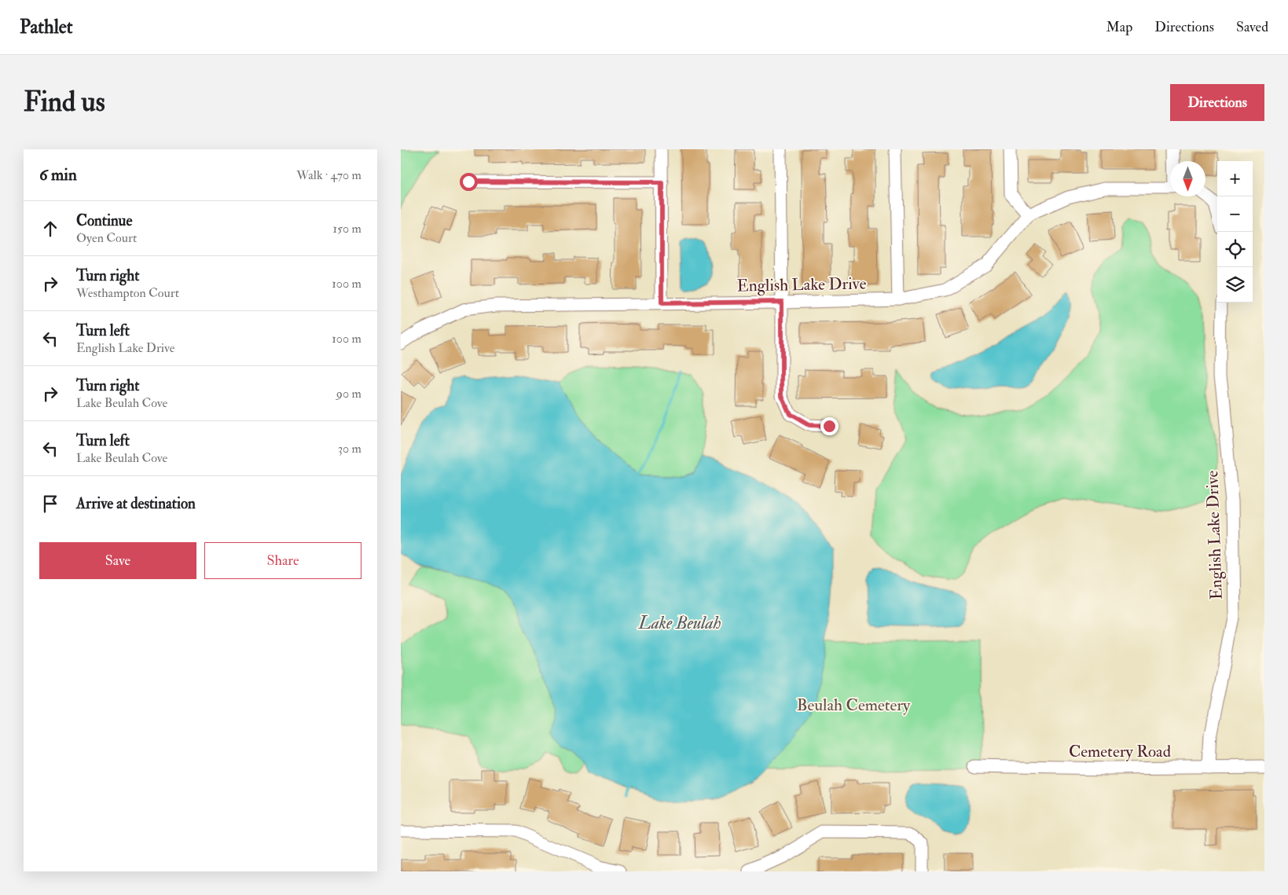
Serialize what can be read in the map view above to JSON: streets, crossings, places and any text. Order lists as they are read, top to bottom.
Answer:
{
  "streets": {
    "street": ["English Lake Drive", "Cemetery Road"]
  },
  "crossings": [
    ["English Lake Drive", "Cemetery Road"]
  ],
  "water": ["Lake Beulah"],
  "parks": ["Beulah Cemetery"],
  "north": "bottom",
  "page": {
    "header": "Pathlet",
    "nav": ["Map", "Directions", "Saved"],
    "buttons": [
      "Directions",
      ["Save", "Share"]
    ],
    "title": "Find us",
    "heading": ["6 min", "Walk · 470 m"],
    "map_buttons": ["+", "−"],
    "list": [
      ["Continue", "Oyen Court", "150 m"],
      ["Turn right", "Westhampton Court", "100 m"],
      ["Turn left", "English Lake Drive", "100 m"],
      ["Turn right", "Lake Beulah Cove", "90 m"],
      ["Turn left", "Lake Beulah Cove", "30 m"],
      "Arrive at destination"
    ]
  }
}
